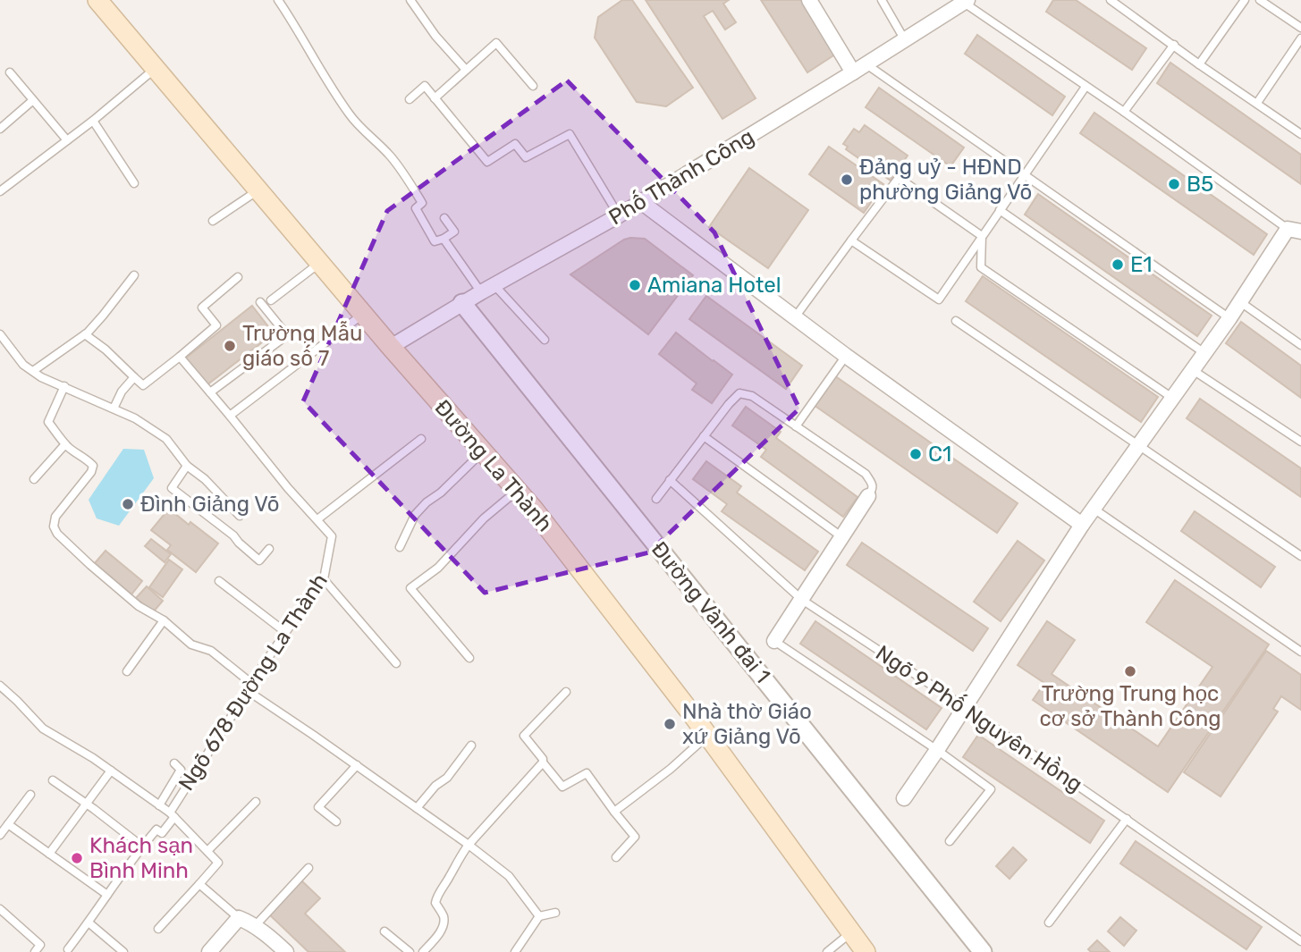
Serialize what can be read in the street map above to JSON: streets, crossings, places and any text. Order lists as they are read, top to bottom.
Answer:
{
  "streets": {
    "main road": ["Đường La Thành"],
    "street": ["Phố Thành Công", "Đường Vành đai 1"],
    "lane": ["Ngõ 678 Đường La Thành", "Ngõ 9 Phố Nguyên Hồng"]
  },
  "crossings": [
    ["Phố Thành Công", "Đường La Thành"],
    ["Phố Thành Công", "Đường Vành đai 1"]
  ],
  "places": [
    "Đảng uỷ - HĐND phường Giảng Võ",
    "B5",
    "E1",
    "Amiana Hotel",
    "Trường Mẫu giáo số 7",
    "C1",
    "Đình Giảng Võ",
    "Trường Trung học cơ sở Thành Công",
    "Nhà thờ Giáo xứ Giảng Võ",
    "Khách sạn Bình Minh"
  ]
}
